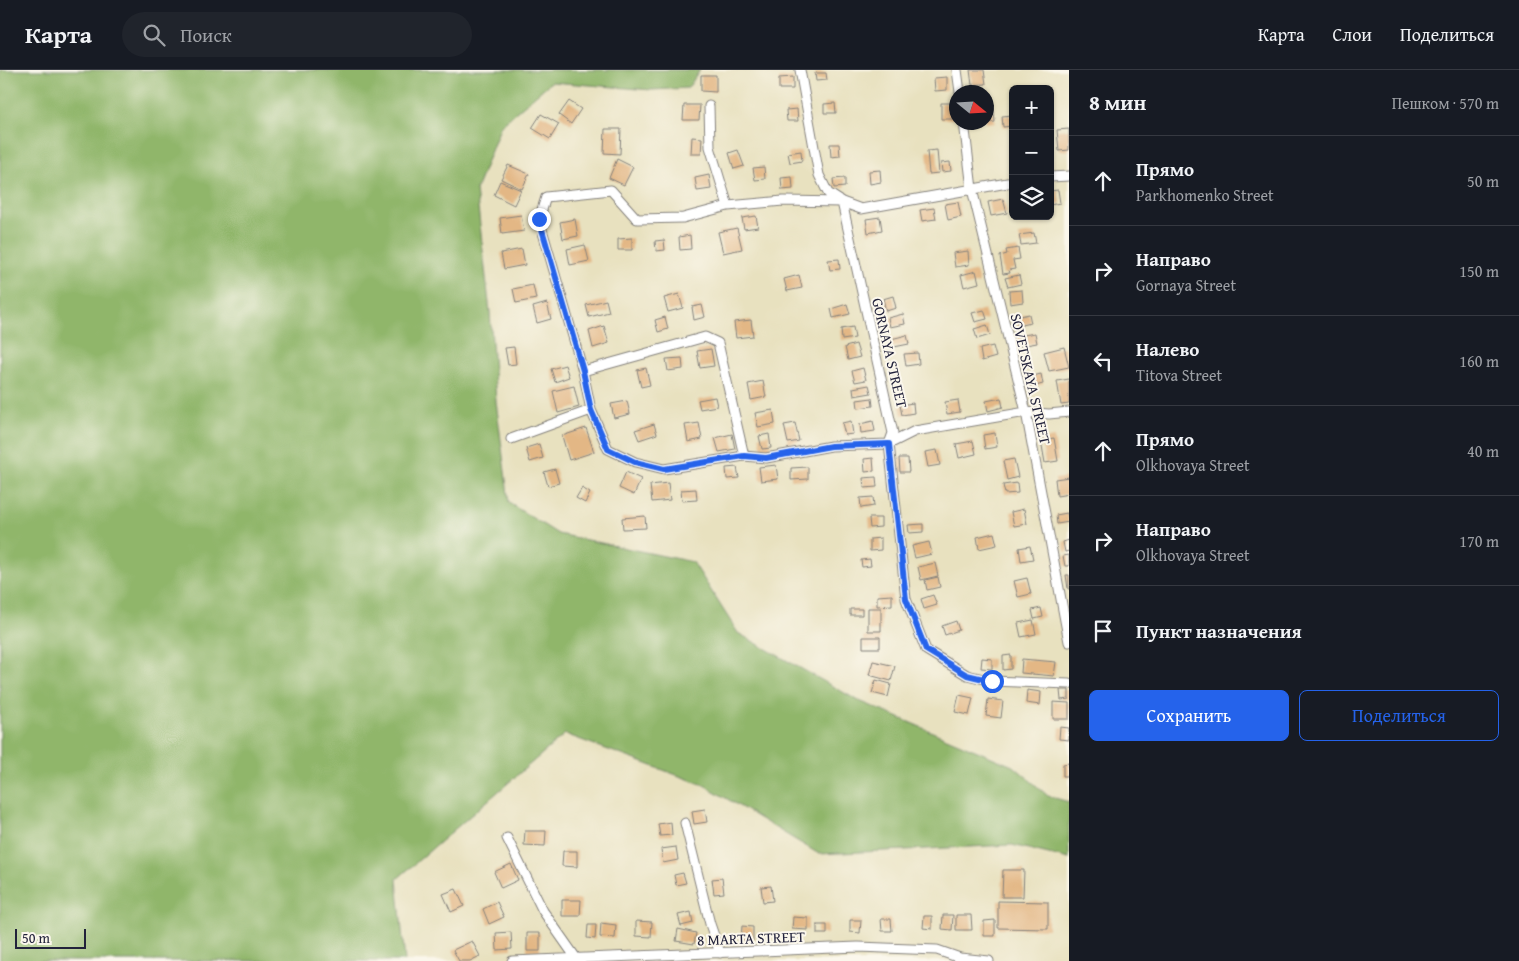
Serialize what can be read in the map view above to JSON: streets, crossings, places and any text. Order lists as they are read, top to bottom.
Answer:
{
  "streets": {
    "street": ["GORNAYA STREET", "SOVETSKAYA STREET", "8 MARTA STREET"]
  },
  "scale_bar": "50 m",
  "north": "right",
  "page": {
    "header": "Карта",
    "search": "Поиск",
    "nav": ["Карта", "Слои", "Поделиться"],
    "heading": ["8 мин", "Пешком · 570 m"],
    "map_buttons": ["+", "−"],
    "list": [
      ["Прямо", "Parkhomenko Street", "50 m"],
      ["Направо", "Gornaya Street", "150 m"],
      ["Налево", "Titova Street", "160 m"],
      ["Прямо", "Olkhovaya Street", "40 m"],
      ["Направо", "Olkhovaya Street", "170 m"],
      "Пункт назначения"
    ],
    "buttons": ["Сохранить", "Поделиться"],
    "scale": "50 m"
  }
}
